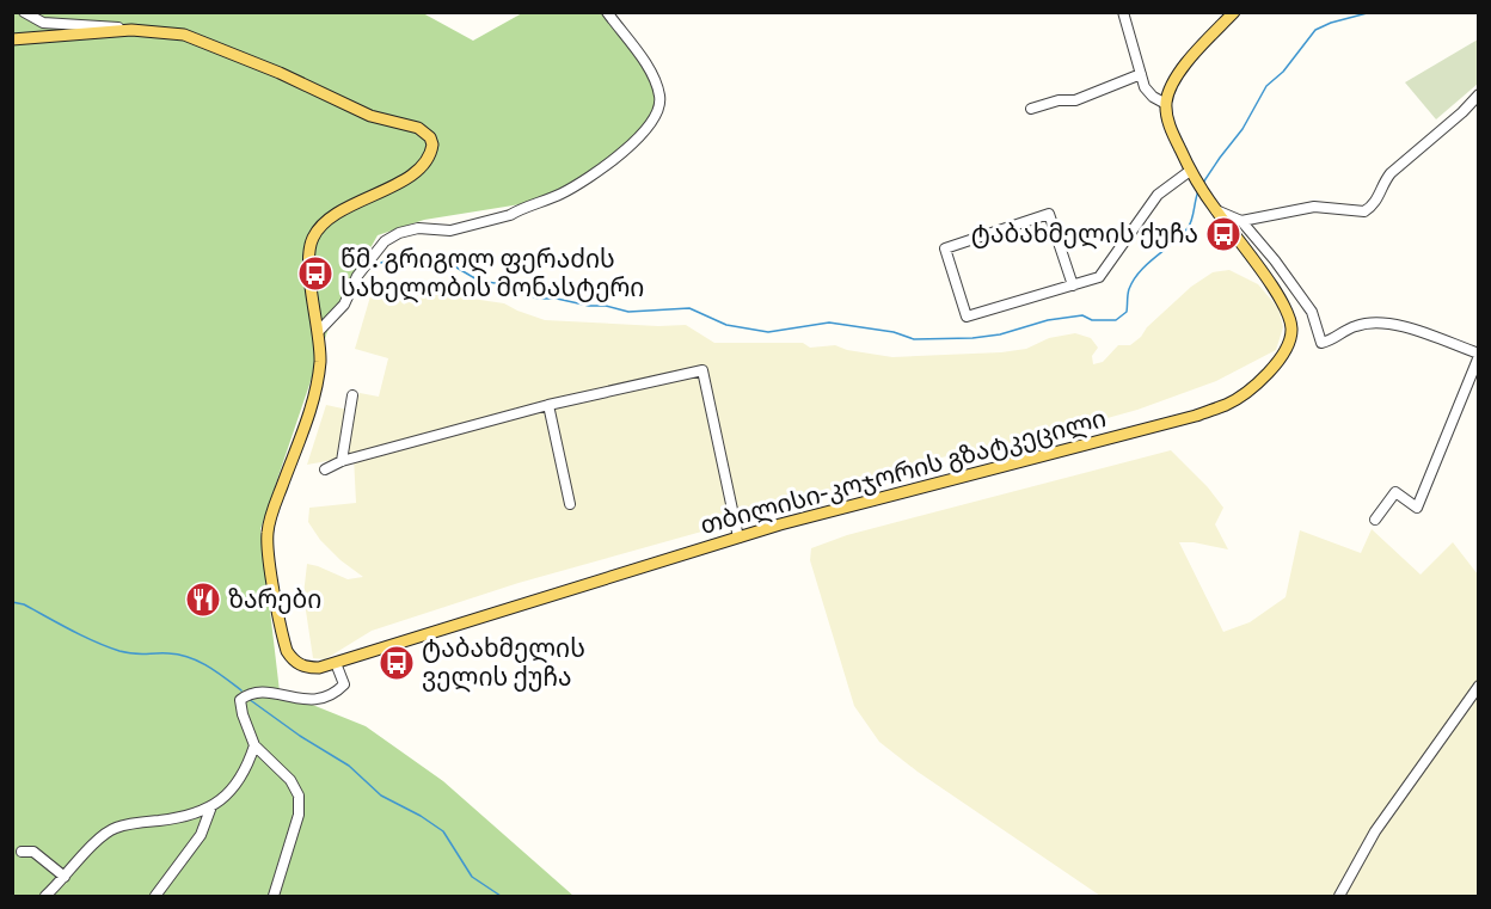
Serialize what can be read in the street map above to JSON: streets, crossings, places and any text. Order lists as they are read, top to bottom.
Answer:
{
  "streets": {
    "main road": ["თბილისი-კოჯორის გზატკეცილი"]
  },
  "places": {
    "bus stop": ["ტაბახმელის ქუჩა", "წმ. გრიგოლ ფერაძის სახელობის მონასტერი", "ტაბახმელის ველის ქუჩა"],
    "restaurant": ["ზარები"]
  }
}
